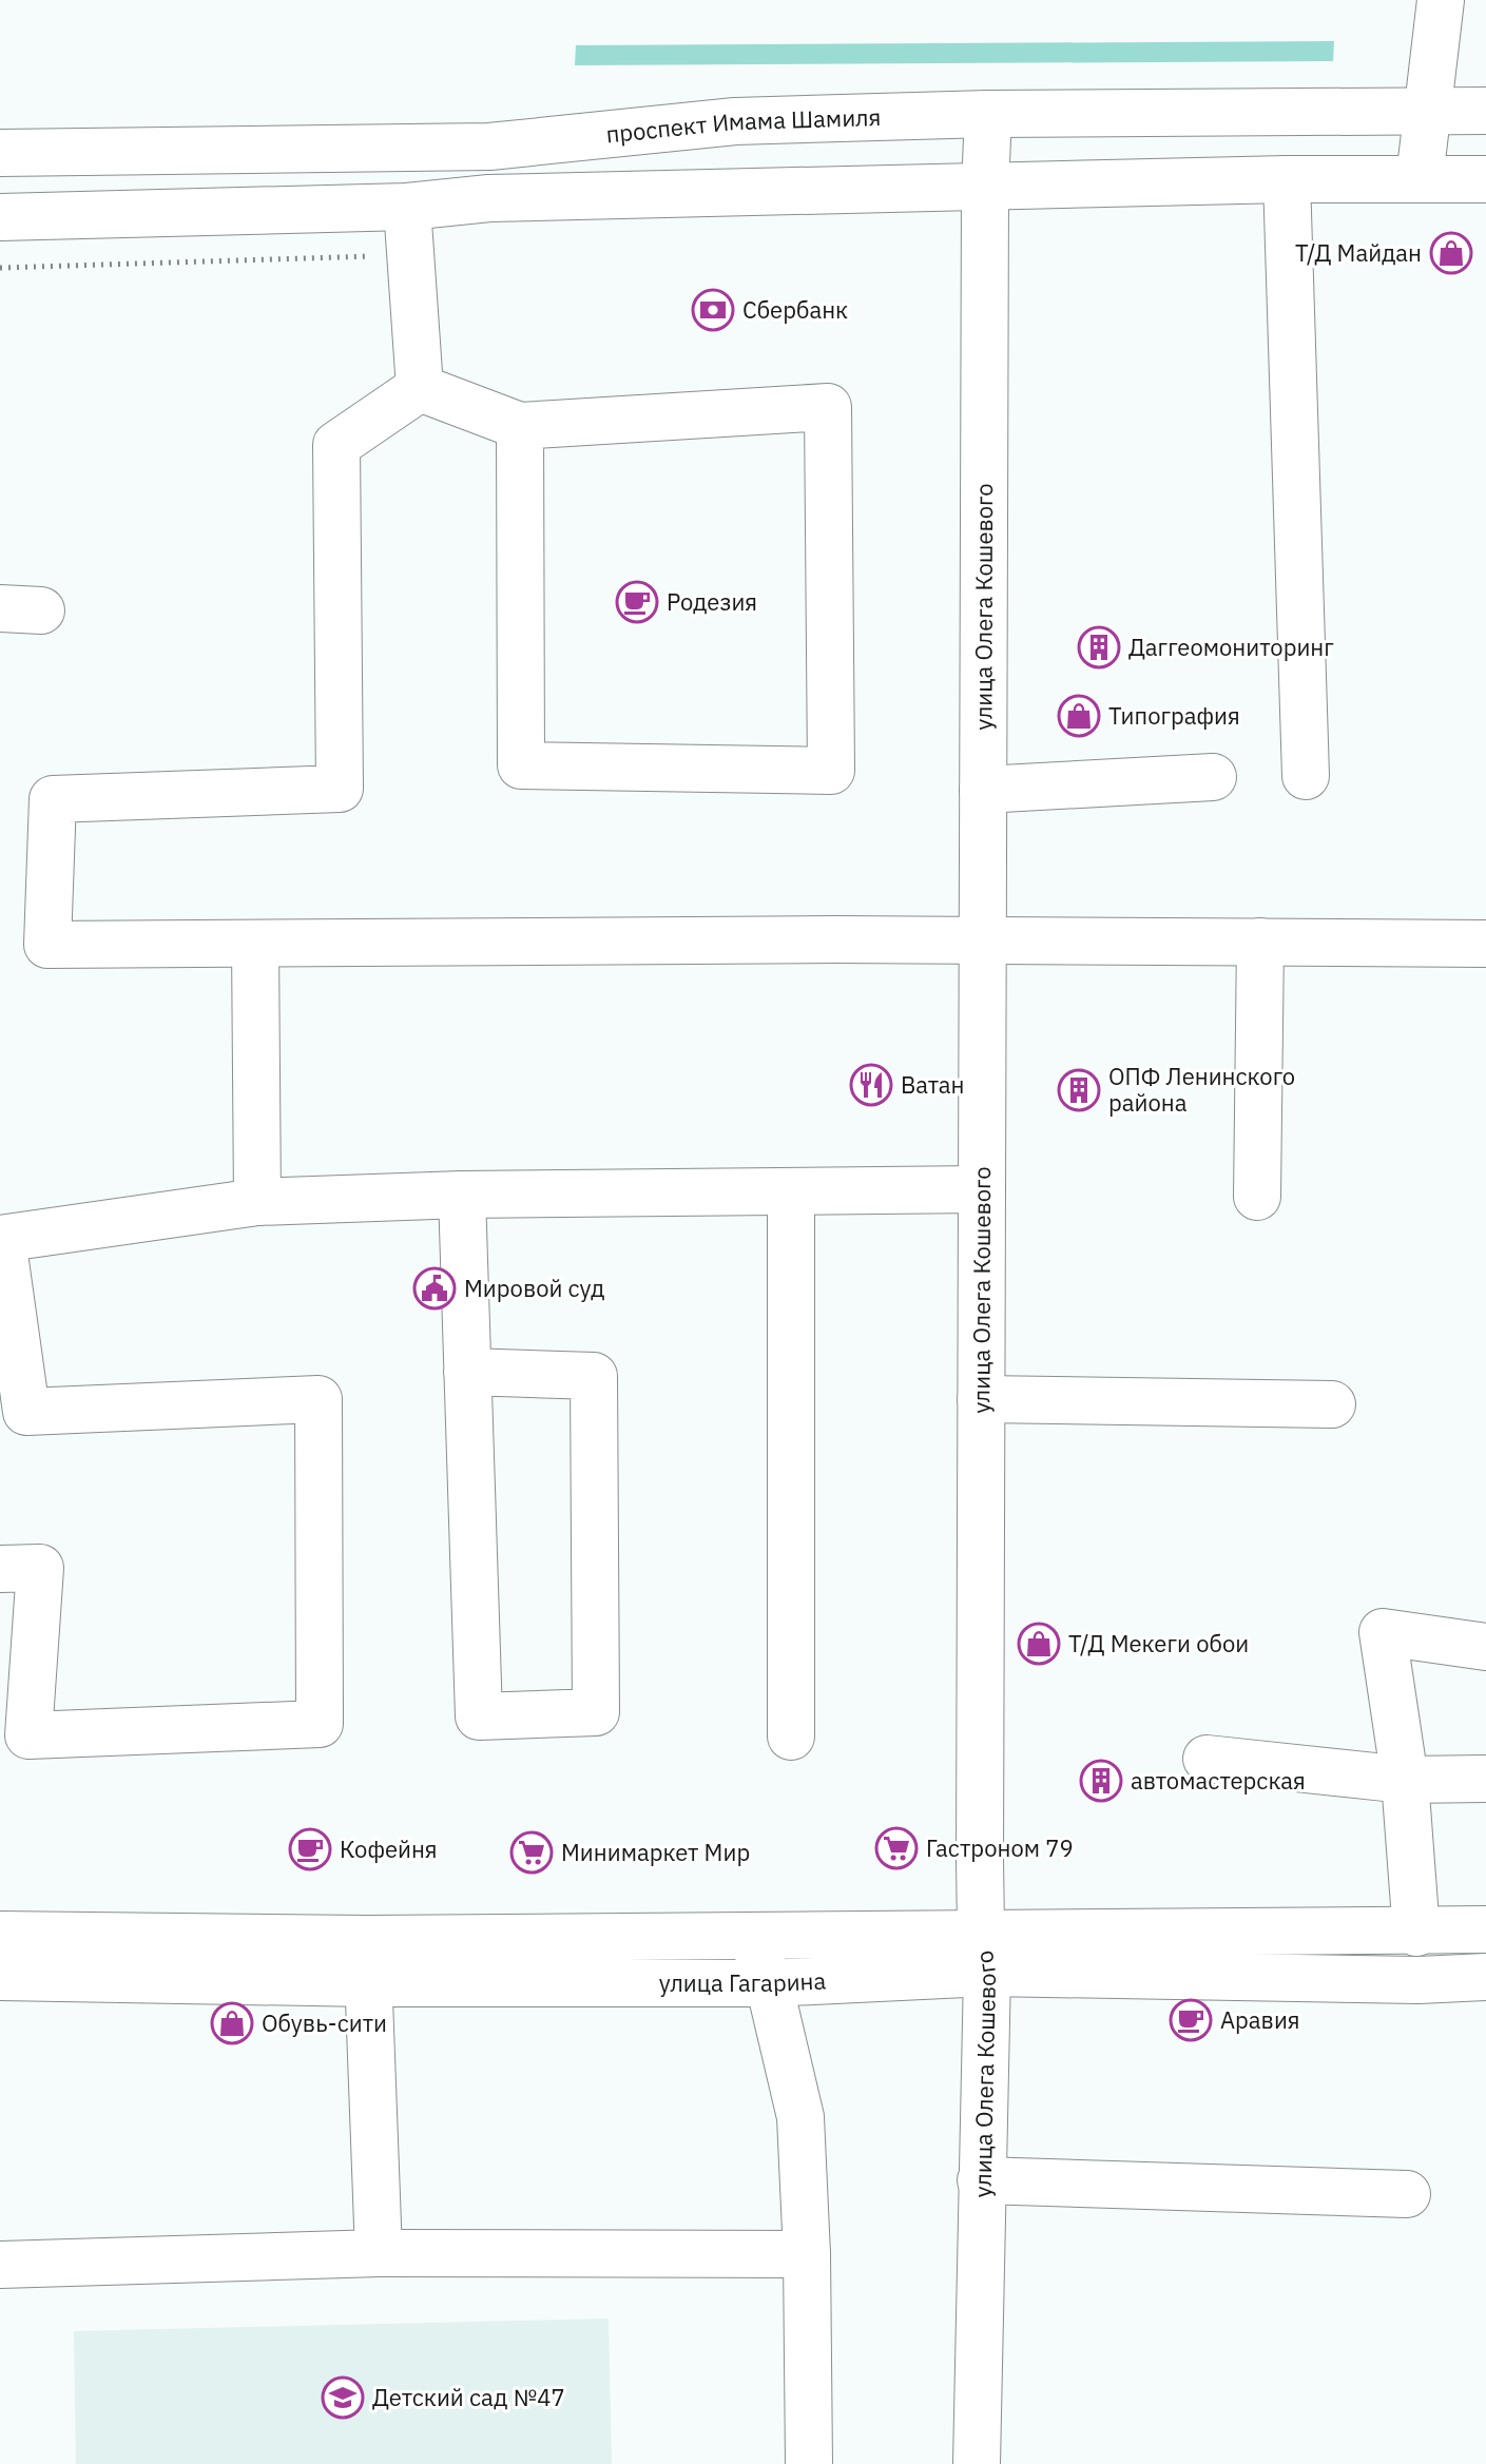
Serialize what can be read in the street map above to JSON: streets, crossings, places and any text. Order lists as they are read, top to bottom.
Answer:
{
  "streets": {
    "main road": ["проспект Имама Шамиля", "улица Олега Кошевого", "улица Гагарина"]
  },
  "crossings": [
    ["проспект Имама Шамиля", "улица Олега Кошевого"],
    ["улица Олега Кошевого", "улица Гагарина"]
  ],
  "places": {
    "shop": [
      "Т/Д Майдан",
      "Типография",
      "Т/Д Мекеги обои",
      "Обувь-сити"
    ],
    "bank": ["Сбербанк"],
    "cafe": ["Родезия", "Кофейня", "Аравия"],
    "building": ["Даггеомониторинг", "ОПФ Ленинского района", "автомастерская"],
    "restaurant": ["Ватан"],
    "public building": ["Мировой суд"],
    "supermarket": ["Гастроном 79", "Минимаркет Мир"],
    "school or university": ["Детский сад №47"]
  }
}
